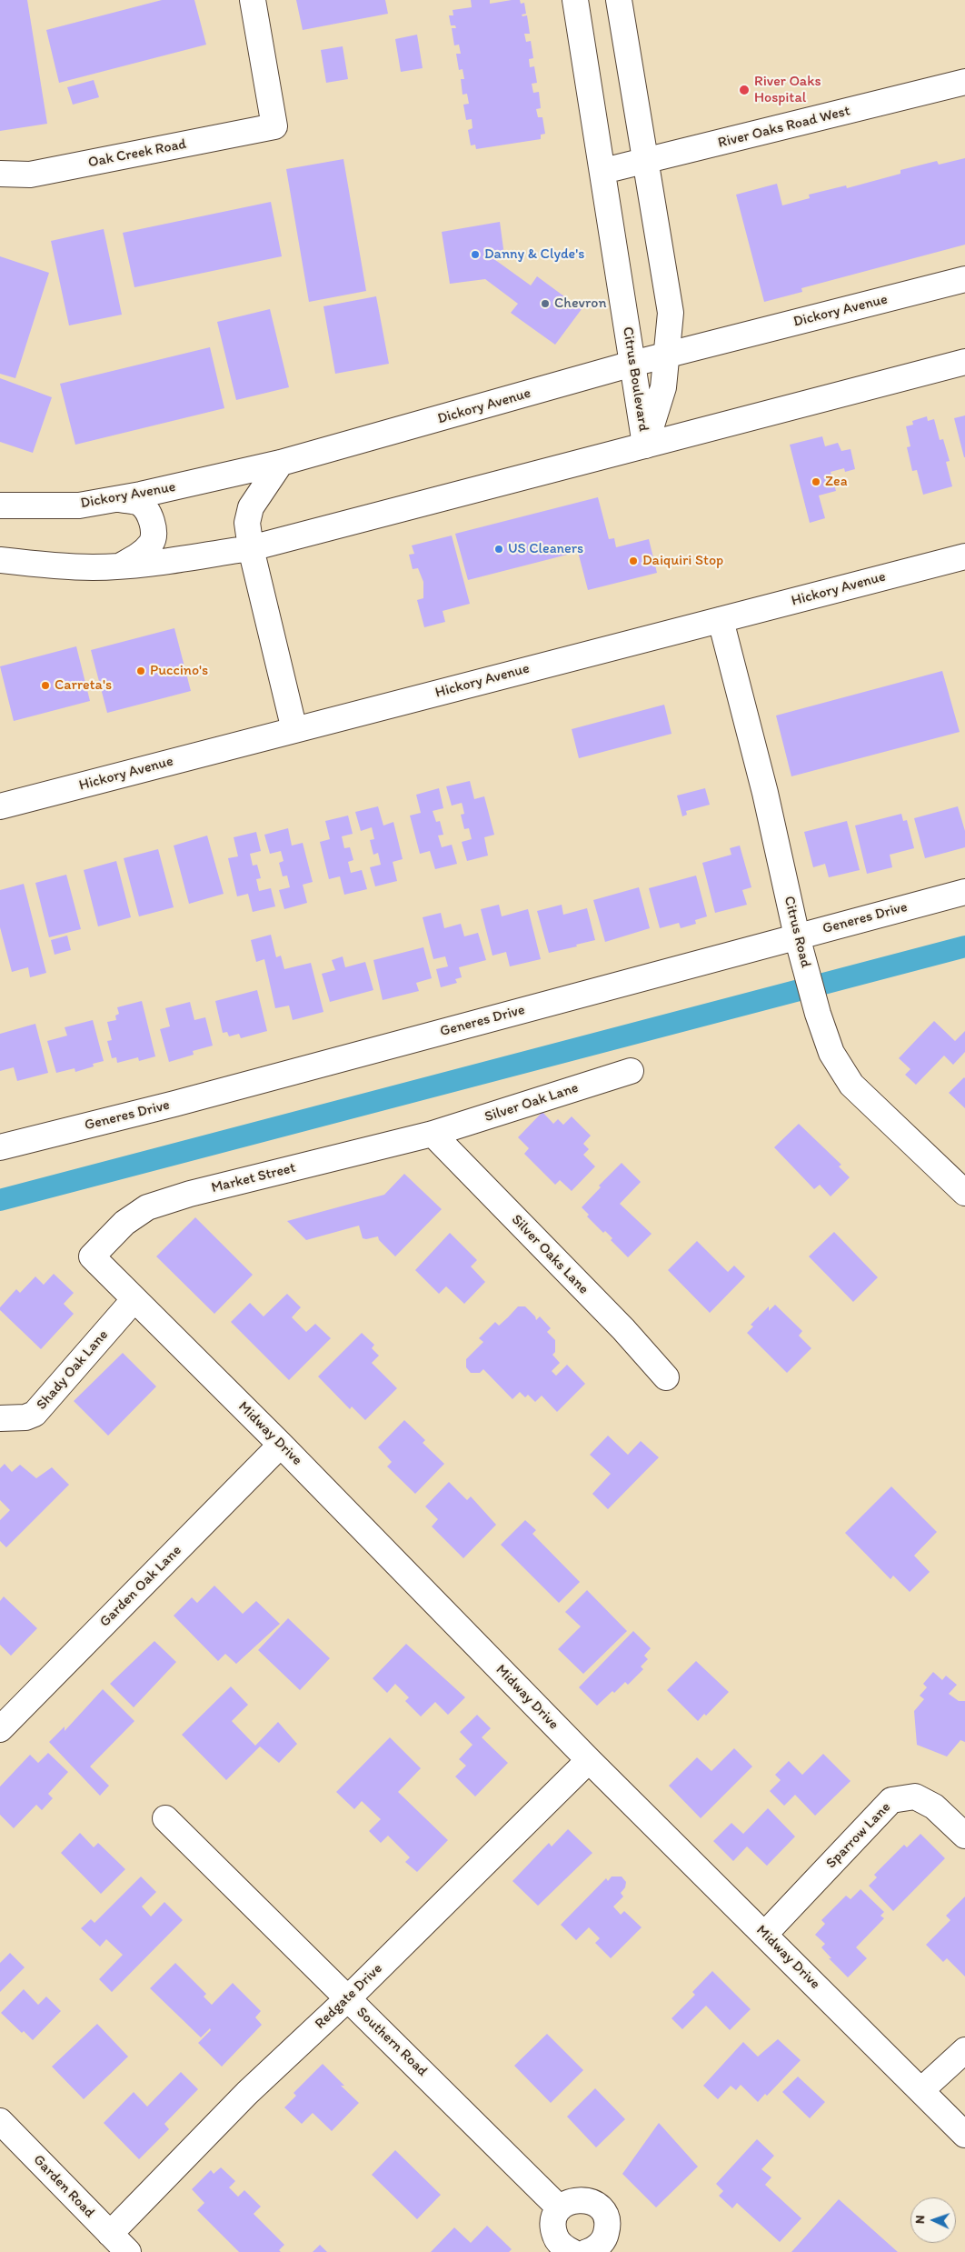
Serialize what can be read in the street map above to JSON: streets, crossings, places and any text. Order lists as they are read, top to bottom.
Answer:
{
  "streets": {
    "street": [
      "River Oaks Road West",
      "Oak Creek Road",
      "Dickory Avenue",
      "Citrus Boulevard",
      "Hickory Avenue",
      "Generes Drive",
      "Citrus Road",
      "Silver Oak Lane",
      "Market Street",
      "Silver Oaks Lane",
      "Shady Oak Lane",
      "Midway Drive",
      "Garden Oak Lane",
      "Sparrow Lane",
      "Redgate Drive",
      "Southern Road",
      "Garden Road"
    ]
  },
  "crossings": [
    ["River Oaks Road West", "Citrus Boulevard"],
    ["Dickory Avenue", "Citrus Boulevard"],
    ["Hickory Avenue", "Citrus Road"],
    ["Generes Drive", "Citrus Road"],
    ["Silver Oak Lane", "Market Street"],
    ["Silver Oak Lane", "Silver Oaks Lane"],
    ["Market Street", "Silver Oaks Lane"],
    ["Market Street", "Midway Drive"],
    ["Shady Oak Lane", "Midway Drive"],
    ["Midway Drive", "Garden Oak Lane"],
    ["Midway Drive", "Sparrow Lane"],
    ["Midway Drive", "Redgate Drive"],
    ["Redgate Drive", "Southern Road"],
    ["Redgate Drive", "Garden Road"]
  ],
  "places": [
    "River Oaks Hospital",
    "Danny & Clyde's",
    "Chevron",
    "Zea",
    "US Cleaners",
    "Daiquiri Stop",
    "Puccino's",
    "Carreta's"
  ],
  "north": "left"
}
